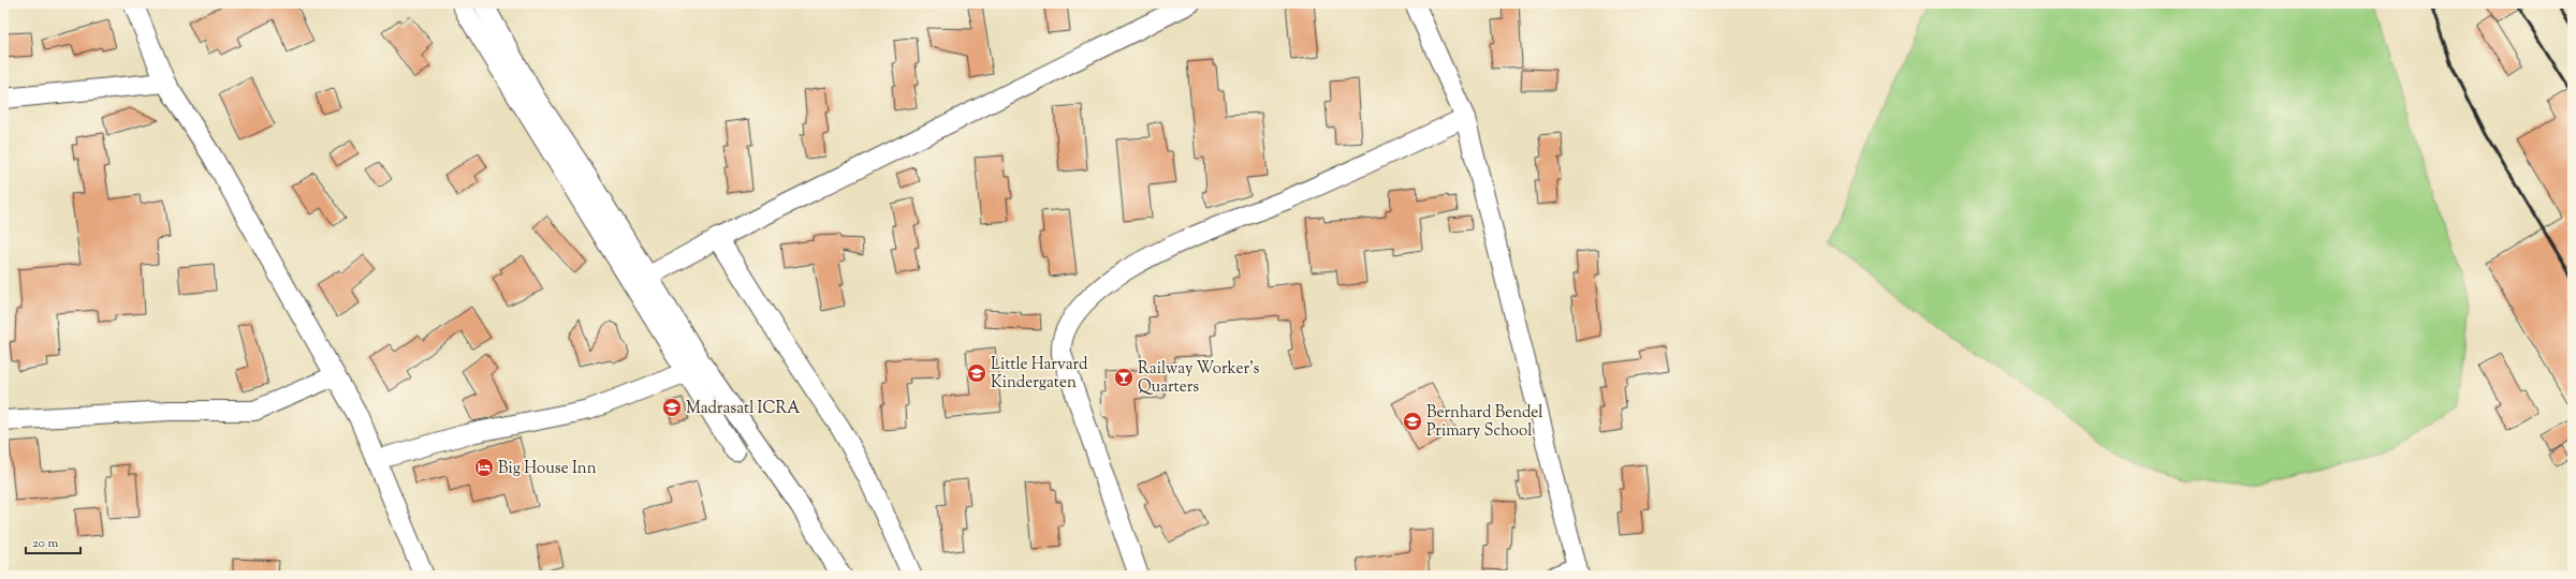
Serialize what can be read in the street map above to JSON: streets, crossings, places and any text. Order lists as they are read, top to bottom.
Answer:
{
  "places": {
    "school or university": ["Little Harvard Kindergaten", "Madrasatl ICRA", "Bernhard Bendel Primary School"],
    "bar": ["Railway Worker's Quarters"],
    "hotel": ["Big House Inn"]
  },
  "scale_bar": "20 m"
}
